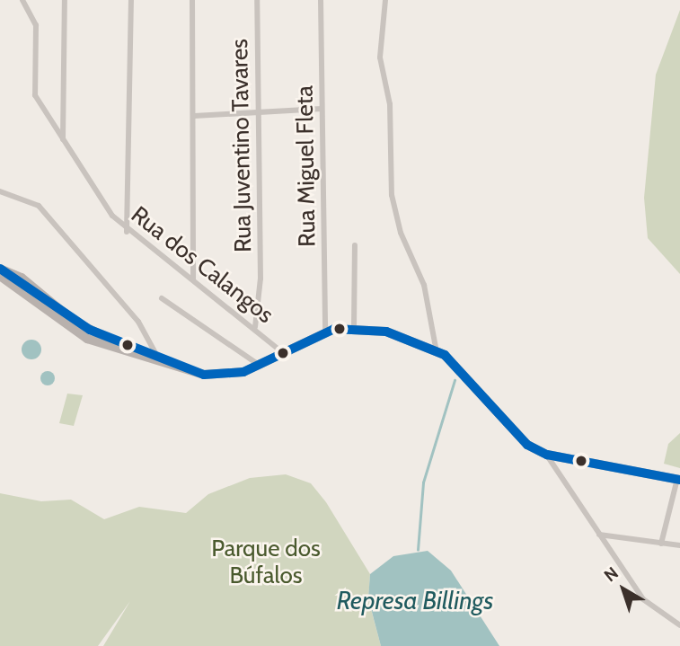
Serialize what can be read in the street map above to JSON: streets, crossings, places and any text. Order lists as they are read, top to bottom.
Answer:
{
  "streets": {
    "street": ["Rua Juventino Tavares", "Rua Miguel Fleta", "Rua dos Calangos"]
  },
  "crossings": [
    ["Rua Juventino Tavares", "Rua dos Calangos"]
  ],
  "water": ["Represa Billings"],
  "parks": ["Parque dos Búfalos"],
  "north": "top left"
}
